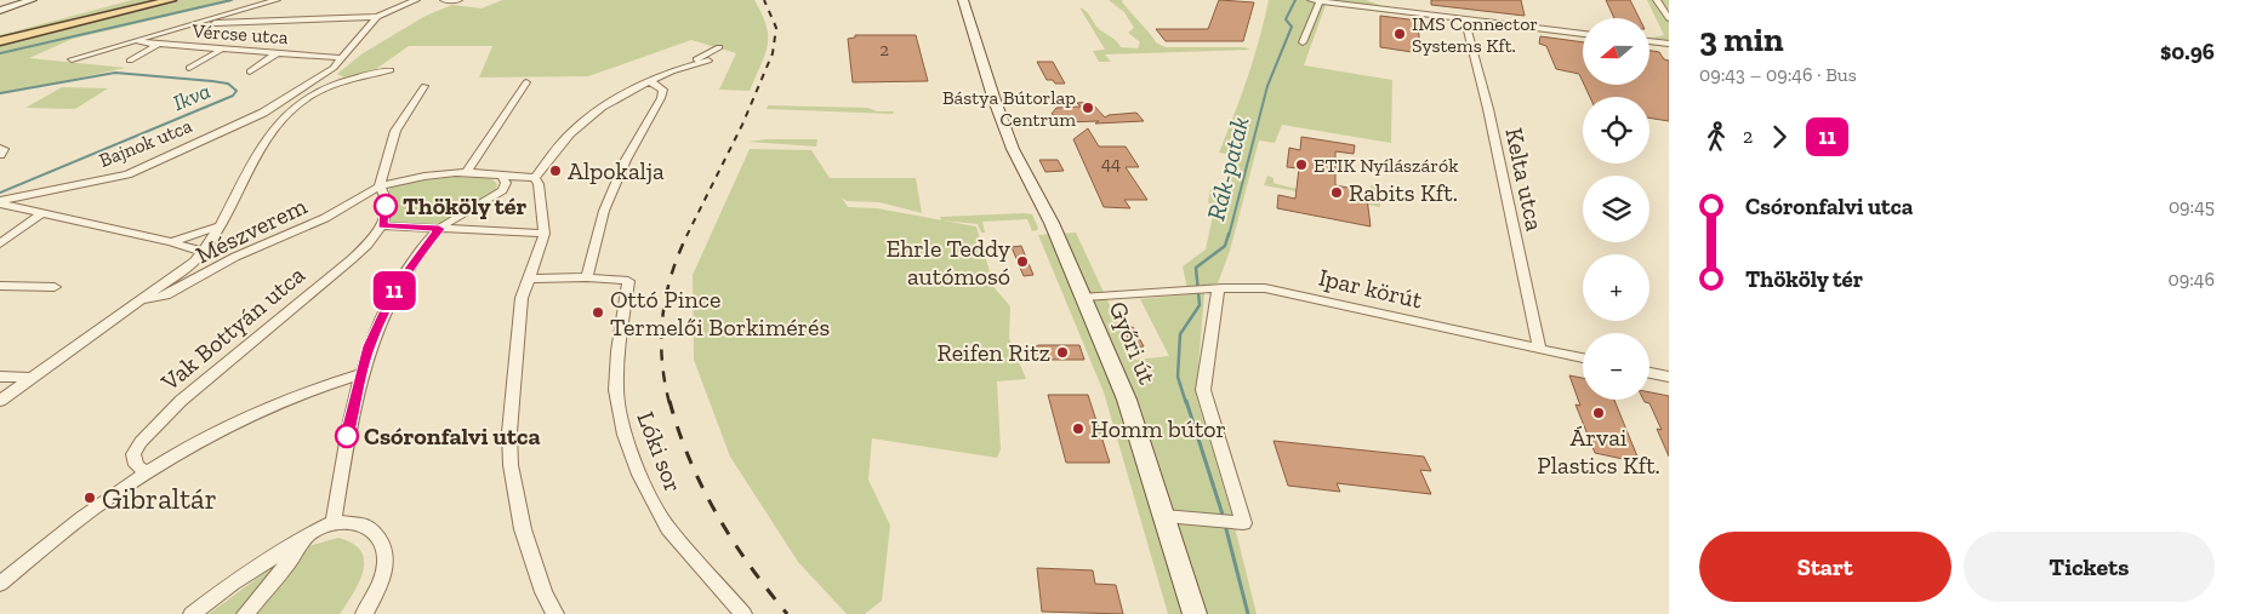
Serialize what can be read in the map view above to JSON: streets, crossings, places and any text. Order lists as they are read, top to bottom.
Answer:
{
  "streets": {
    "main road": ["Győri út"],
    "street": [
      "Vércse utca",
      "Bajnok utca",
      "Kelta utca",
      "Mészverem",
      "Ipar körút",
      "Vak Bottyán utca",
      "Lóki sor"
    ]
  },
  "crossings": [
    ["Kelta utca", "Ipar körút"],
    ["Ipar körút", "Győri út"]
  ],
  "water": ["Ikva", "Rák-patak"],
  "places": [
    "IMS Connector Systems Kft.",
    "Bástya Bútorlap Centrum",
    "ETIK Nyílászárók",
    "Alpokalja",
    "Rabits Kft.",
    "Thököly tér",
    "Ehrle Teddy autómosó",
    "Ottó Pince Termelői Borkimérés",
    "Reifen Ritz",
    "Árvai Plastics Kft.",
    "Homm bútor",
    "Csóronfalvi utca",
    "Gibraltár"
  ],
  "lines": ["bus line 11"],
  "house_numbers": ["2", "44"],
  "north": "left",
  "page": {
    "on_map": "11",
    "heading": ["3 min", "09:43 – 09:46 · Bus", "$0.96"],
    "map_buttons": ["+", "−"],
    "legs": ["2", "11"],
    "list": [
      {
        "name": "Csóronfalvi utca",
        "value": "09:45"
      },
      {
        "name": "Thököly tér",
        "value": "09:46"
      }
    ],
    "buttons": ["Start", "Tickets"]
  }
}
